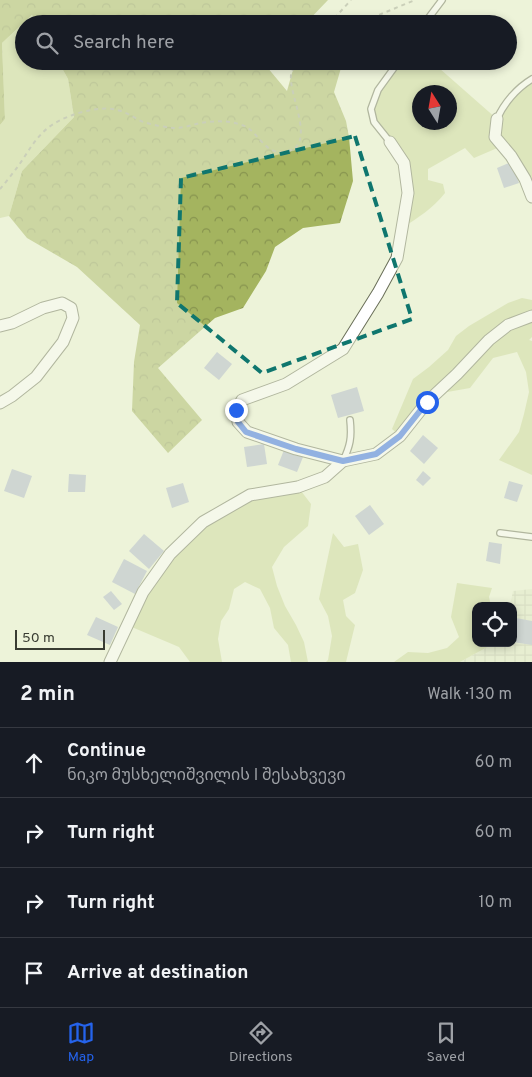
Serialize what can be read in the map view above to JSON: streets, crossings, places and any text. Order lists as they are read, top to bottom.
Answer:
{
  "scale_bar": "50 m",
  "north": "top",
  "page": {
    "search": "Search here",
    "scale": "50 m",
    "heading": ["2 min", "Walk · 130 m"],
    "list": [
      ["Continue", "ნიკო მუსხელიშვილის I შესახვევი", "60 m"],
      ["Turn right", "60 m"],
      ["Turn right", "10 m"],
      "Arrive at destination"
    ],
    "nav": ["Map", "Directions", "Saved"]
  }
}
